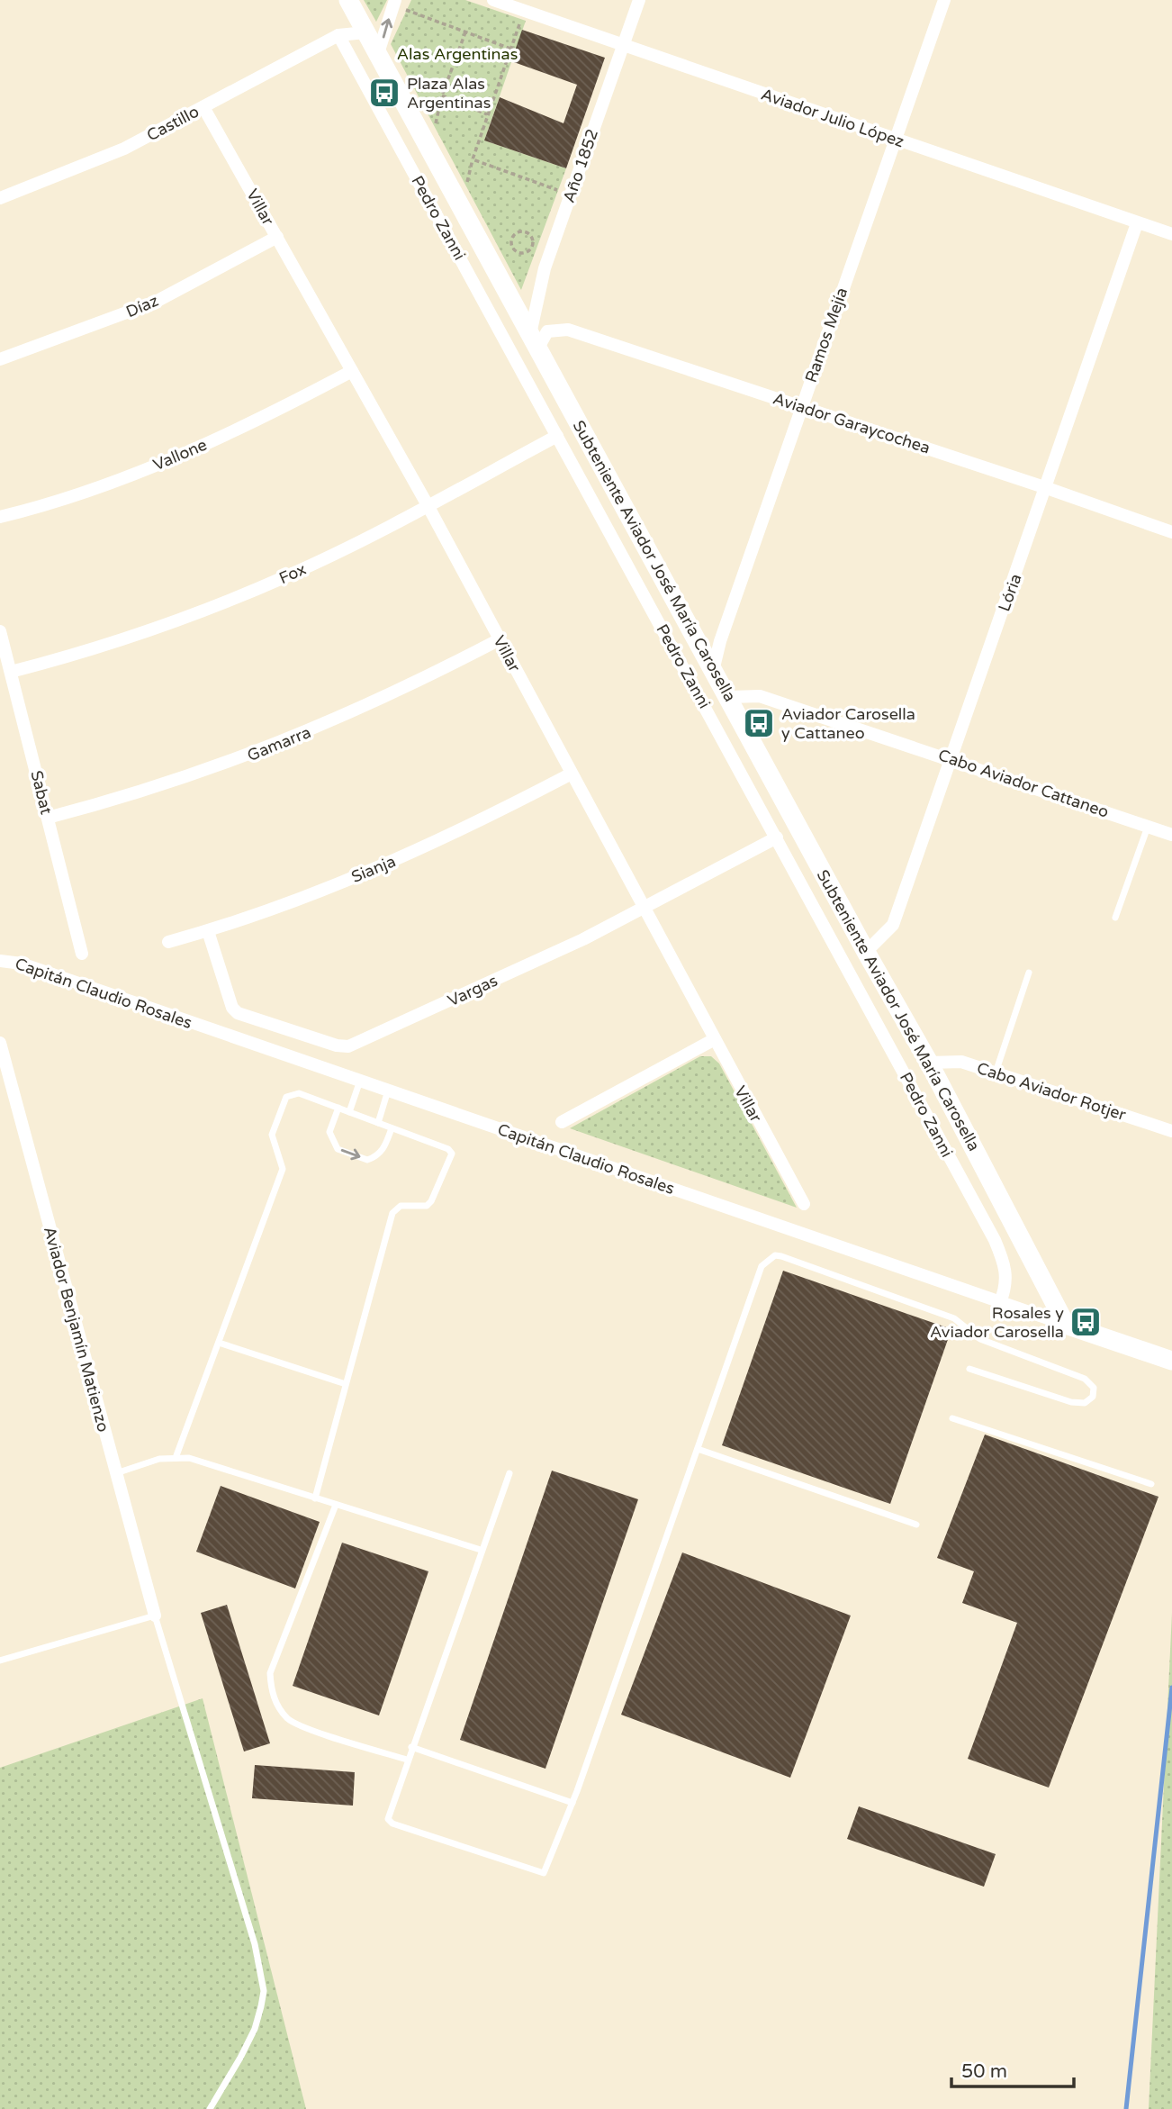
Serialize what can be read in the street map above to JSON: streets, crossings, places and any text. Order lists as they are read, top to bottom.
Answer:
{
  "streets": {
    "street": [
      "Aviador Julio López",
      "Castillo",
      "Año 1852",
      "Villar",
      "Pedro Zanni",
      "Díaz",
      "Ramos Mejía",
      "Aviador Garaycochea",
      "Vallone",
      "Subteniente Aviador José María Carosella",
      "Fox",
      "Lória",
      "Gamarra",
      "Cabo Aviador Cattaneo",
      "Sabat",
      "Sianja",
      "Vargas",
      "Capitán Claudio Rosales",
      "Cabo Aviador Rotjer",
      "Aviador Benjamín Matienzo"
    ]
  },
  "crossings": [
    ["Aviador Julio López", "Año 1852"],
    ["Aviador Julio López", "Ramos Mejía"],
    ["Aviador Julio López", "Lória"],
    ["Castillo", "Villar"],
    ["Castillo", "Pedro Zanni"],
    ["Año 1852", "Aviador Garaycochea"],
    ["Año 1852", "Subteniente Aviador José María Carosella"],
    ["Villar", "Díaz"],
    ["Villar", "Vallone"],
    ["Villar", "Fox"],
    ["Villar", "Gamarra"],
    ["Villar", "Sianja"],
    ["Villar", "Vargas"],
    ["Pedro Zanni", "Fox"],
    ["Pedro Zanni", "Vargas"],
    ["Pedro Zanni", "Capitán Claudio Rosales"],
    ["Ramos Mejía", "Aviador Garaycochea"],
    ["Ramos Mejía", "Subteniente Aviador José María Carosella"],
    ["Aviador Garaycochea", "Subteniente Aviador José María Carosella"],
    ["Aviador Garaycochea", "Lória"],
    ["Subteniente Aviador José María Carosella", "Lória"],
    ["Subteniente Aviador José María Carosella", "Cabo Aviador Cattaneo"],
    ["Subteniente Aviador José María Carosella", "Capitán Claudio Rosales"],
    ["Subteniente Aviador José María Carosella", "Cabo Aviador Rotjer"],
    ["Fox", "Sabat"],
    ["Lória", "Cabo Aviador Cattaneo"],
    ["Gamarra", "Sabat"],
    ["Sianja", "Vargas"]
  ],
  "parks": ["Alas Argentinas"],
  "places": {
    "bus stop": ["Plaza Alas Argentinas", "Aviador Carosella y Cattaneo", "Rosales y Aviador Carosella"]
  },
  "scale_bar": "50 m"
}
